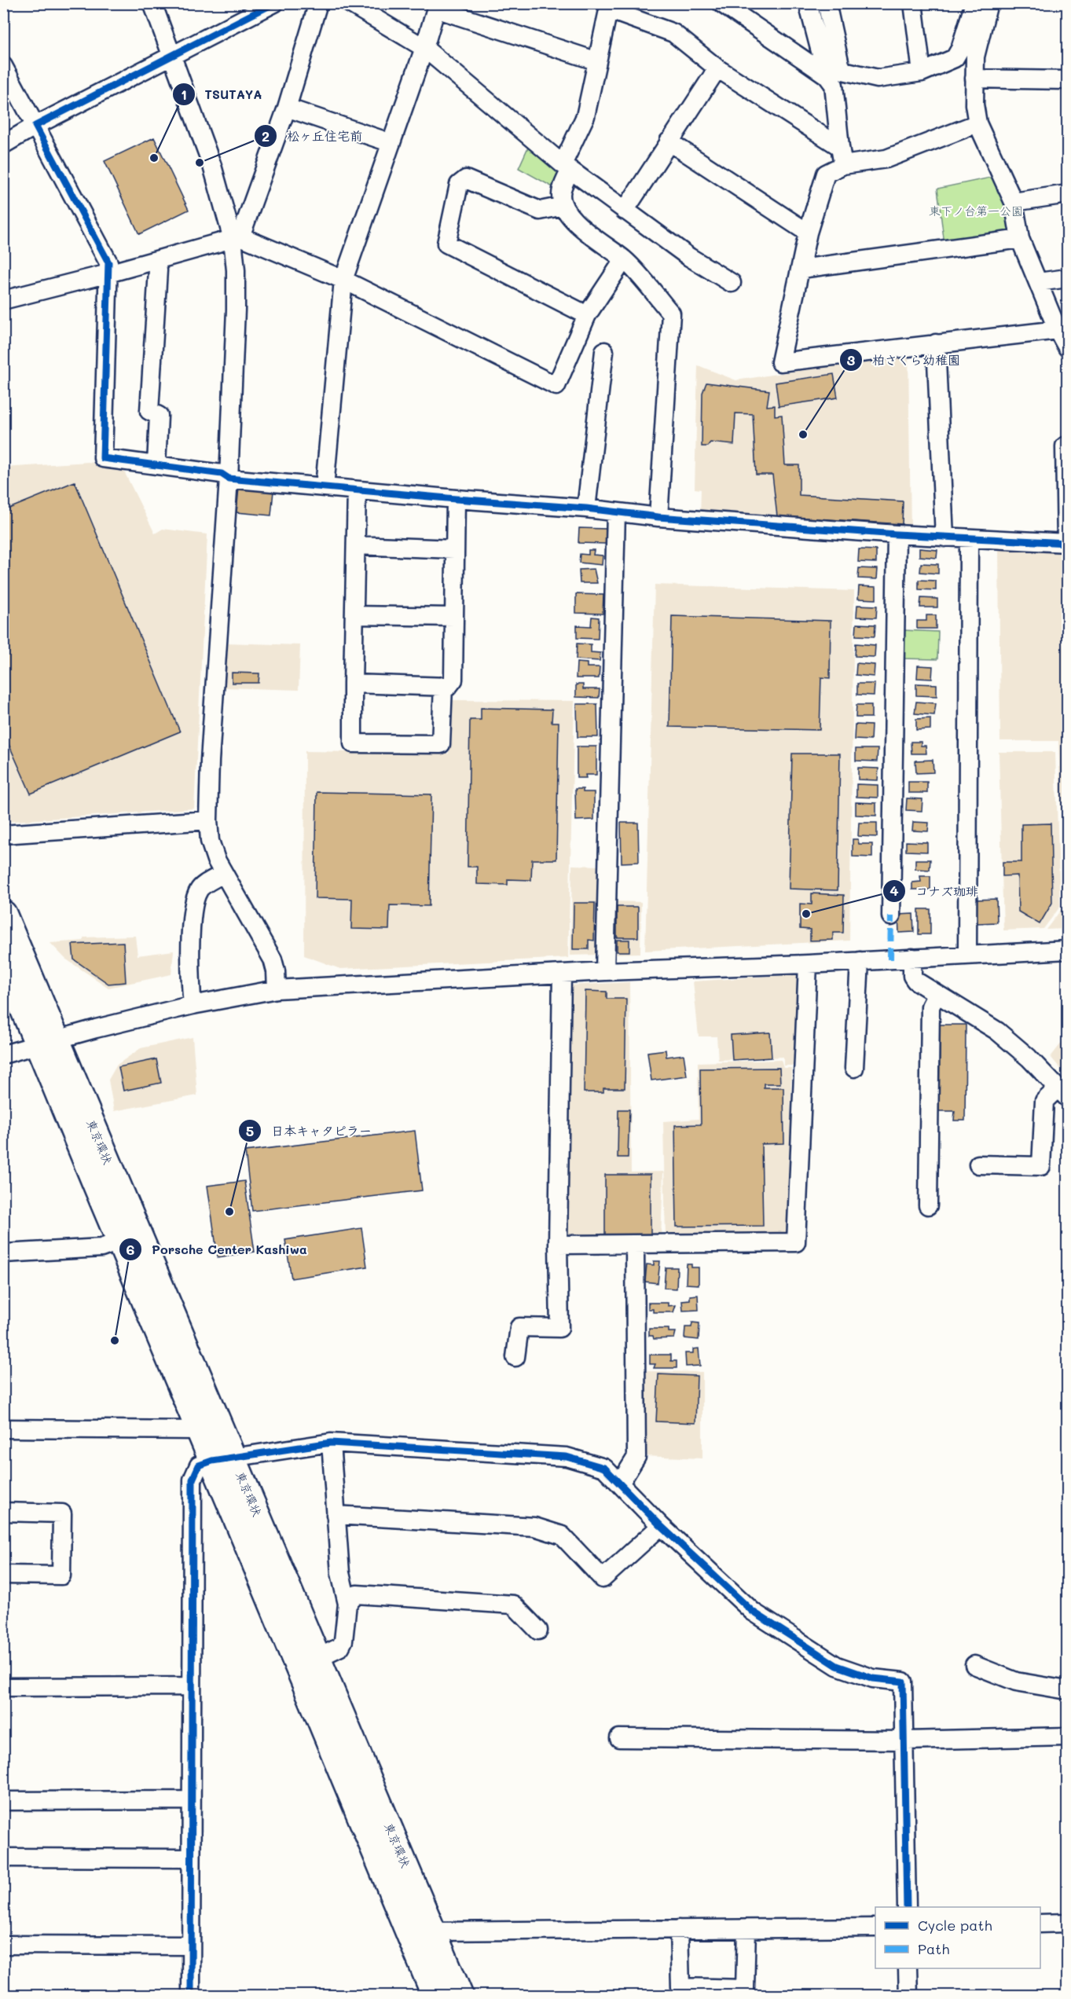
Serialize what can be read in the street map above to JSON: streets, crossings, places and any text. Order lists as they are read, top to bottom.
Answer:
{
  "streets": {
    "highway": ["東京環状"]
  },
  "parks": ["東下ノ台第一公園"],
  "places": [
    "TSUTAYA",
    "松ヶ丘住宅前",
    "柏さくら幼稚園",
    "コナズ珈琲",
    "日本キャタピラー",
    "Porsche Center Kashiwa"
  ],
  "legend": ["Cycle path", "Path"]
}
